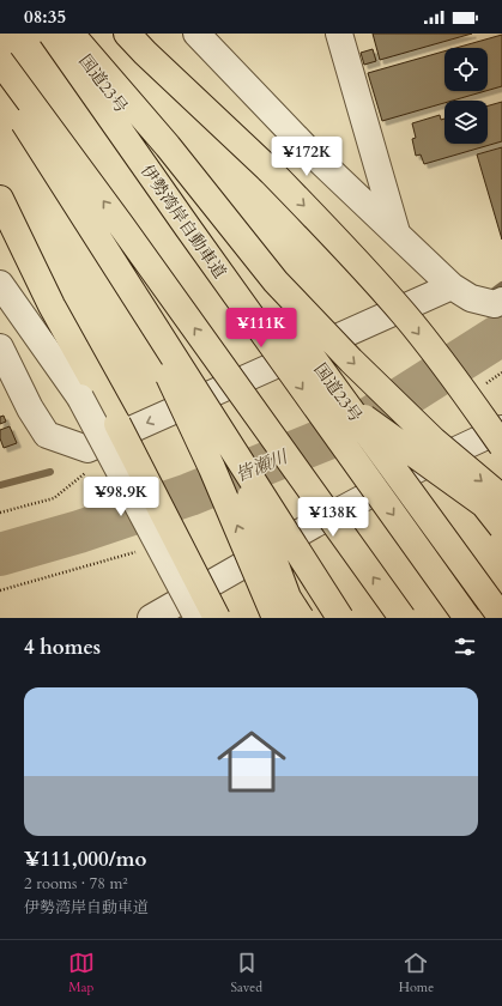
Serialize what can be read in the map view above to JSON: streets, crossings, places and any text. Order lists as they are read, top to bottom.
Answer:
{
  "streets": {
    "highway": ["国道23号", "伊勢湾岸自動車道"]
  },
  "water": ["皆瀬川"],
  "page": {
    "status": "08:35",
    "price": [
      "¥172K",
      "¥111K",
      "¥98.9K",
      "¥138K"
    ],
    "heading": "4 homes",
    "list": [
      {
        "name": "¥111,000/mo",
        "note": "2 rooms · 78 m² · 伊勢湾岸自動車道"
      }
    ],
    "tabs": ["Map", "Saved", "Home"]
  }
}
